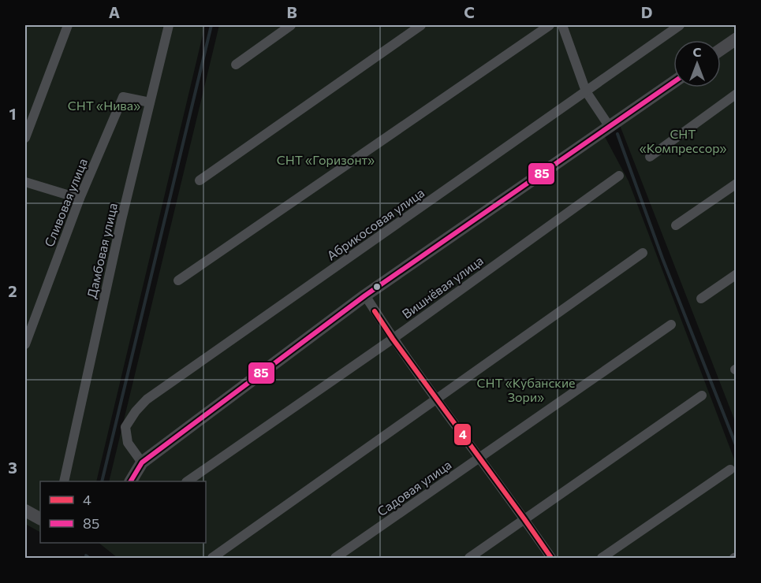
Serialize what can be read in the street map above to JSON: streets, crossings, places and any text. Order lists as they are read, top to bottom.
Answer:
{
  "streets": {
    "street": [
      "Сливовая улица",
      "Абрикосовая улица",
      "Дамбовая улица",
      "Вишнёвая улица",
      "Садовая улица"
    ]
  },
  "crossings": [
    ["Сливовая улица", "Дамбовая улица"]
  ],
  "parks": [
    "СНТ «Нива»",
    "СНТ «Компрессор»",
    "СНТ «Горизонт»",
    "СНТ «Кубанские Зори»"
  ],
  "lines": ["transit line 85", "transit line 4"],
  "legend": ["4", "85"],
  "north": "top",
  "grid": {
    "columns": [
      "A",
      "B",
      "C",
      "D"
    ],
    "rows": ["1", "2", "3"]
  }
}
